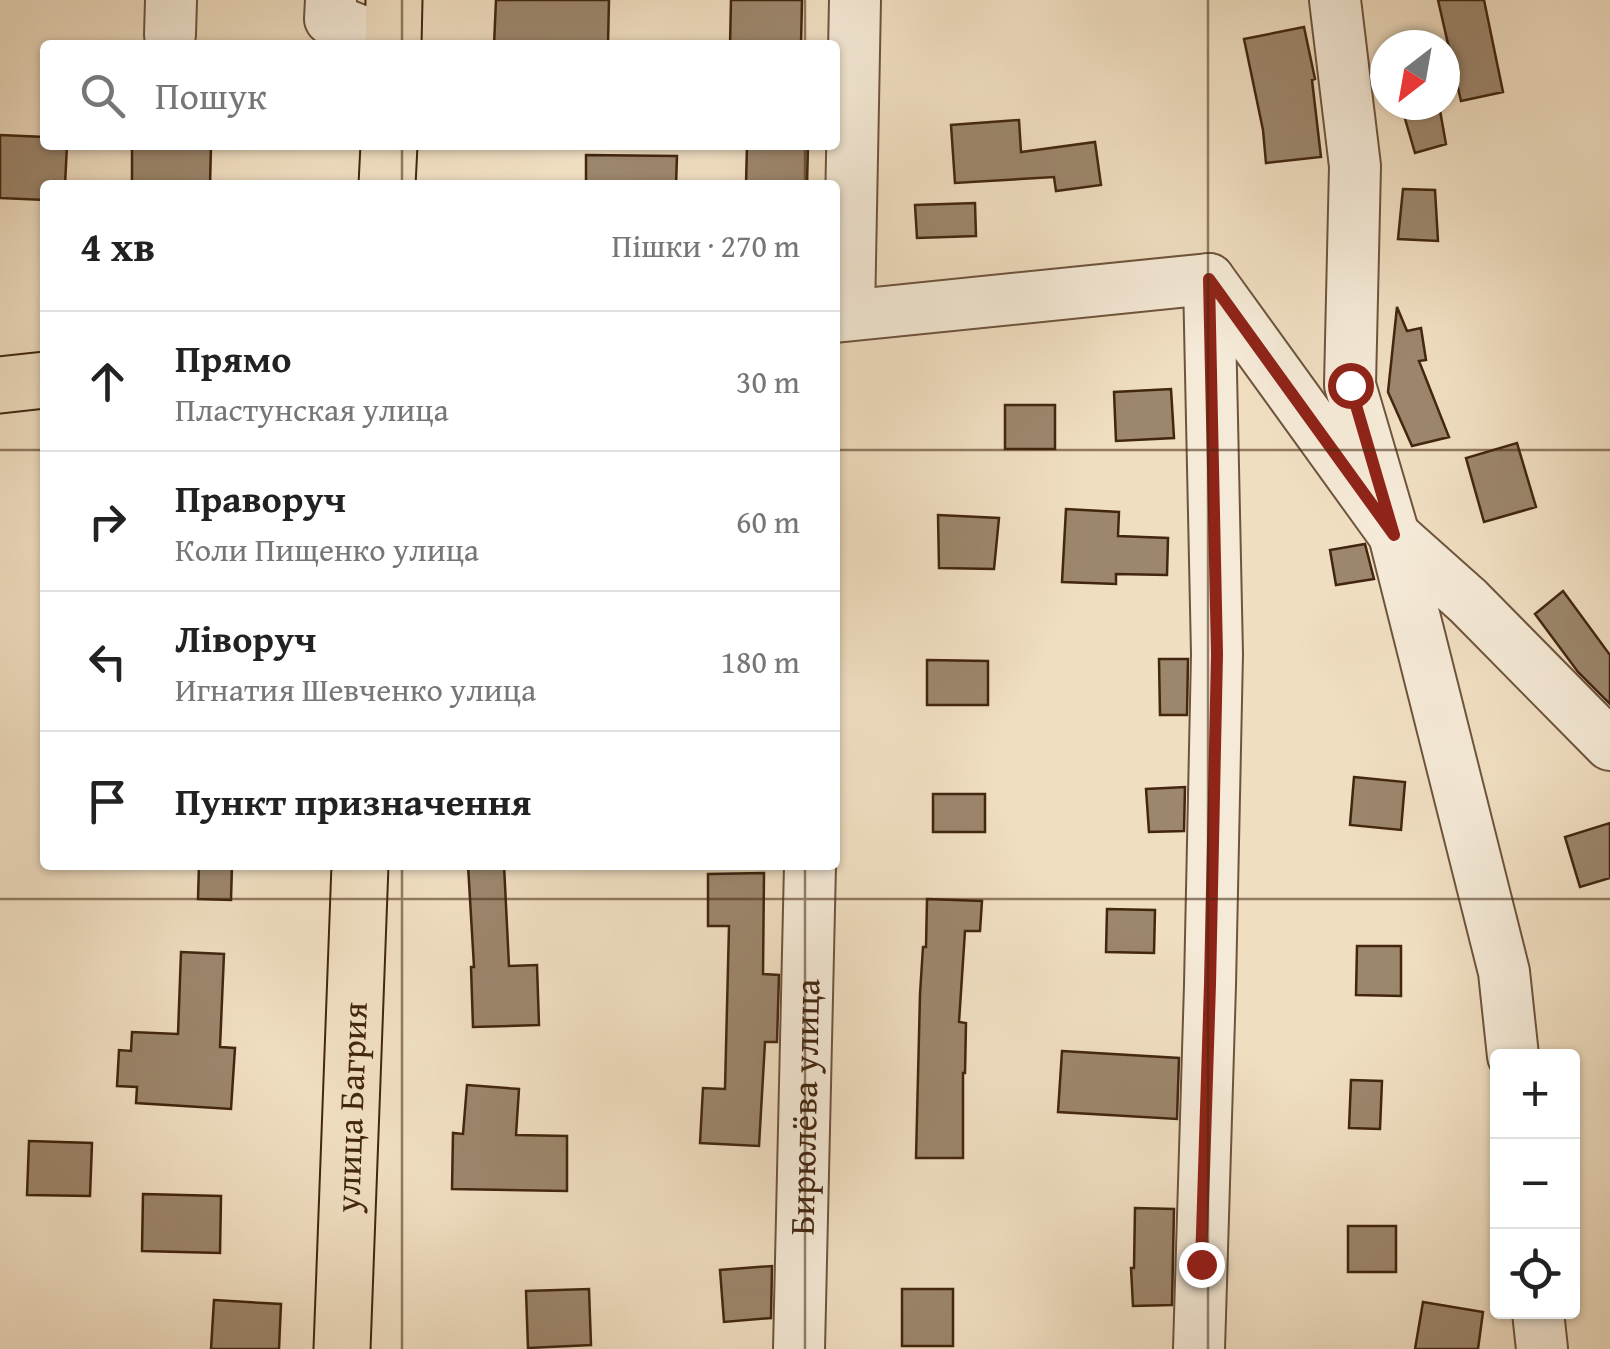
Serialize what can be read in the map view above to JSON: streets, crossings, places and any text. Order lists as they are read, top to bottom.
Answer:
{
  "streets": {
    "main road": ["улица Багрия"],
    "street": ["Бирюлёва улица"]
  },
  "north": "bottom left",
  "page": {
    "search": "Пошук",
    "heading": ["4 хв", "Пішки · 270 m"],
    "list": [
      ["Прямо", "Пластунская улица", "30 m"],
      ["Праворуч", "Коли Пищенко улица", "60 m"],
      ["Ліворуч", "Игнатия Шевченко улица", "180 m"],
      "Пункт призначення"
    ],
    "map_buttons": ["+", "−"]
  }
}
